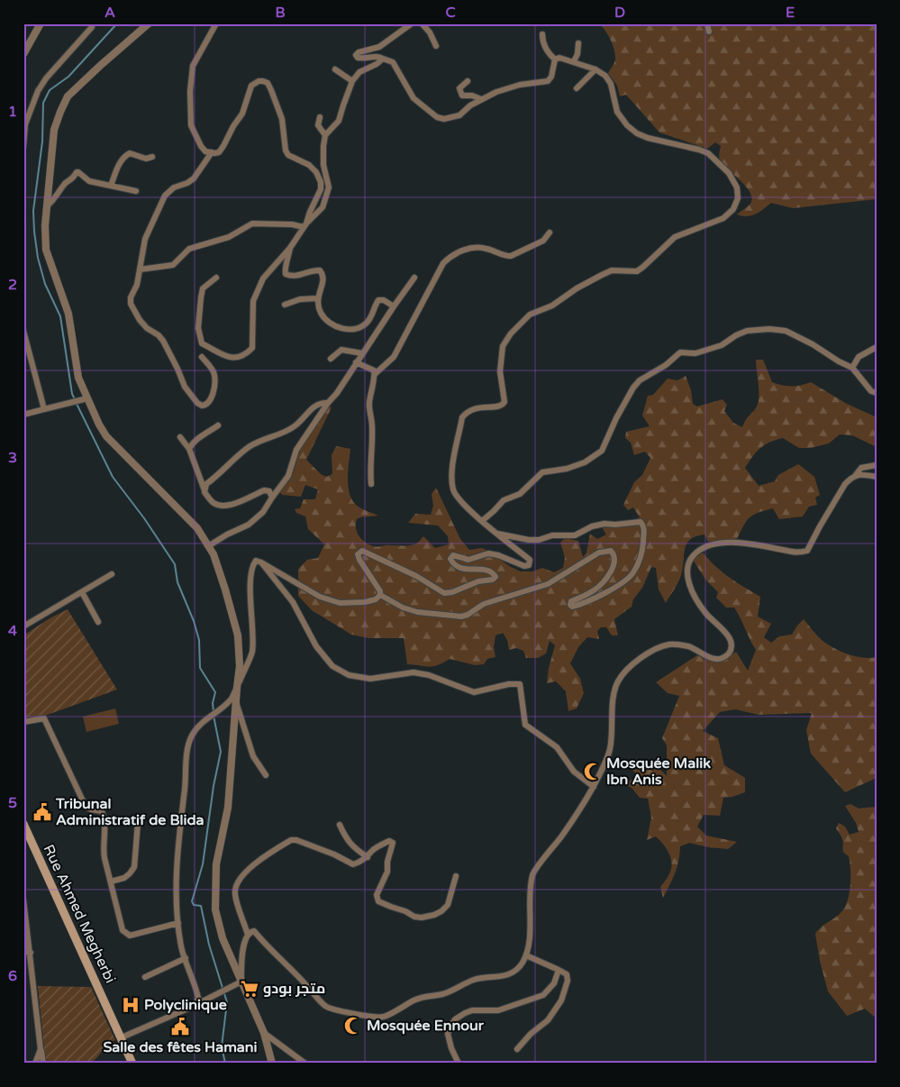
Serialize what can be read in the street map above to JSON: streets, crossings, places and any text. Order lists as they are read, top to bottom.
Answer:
{
  "streets": {
    "main road": ["Rue Ahmed Megherbi"]
  },
  "places": {
    "mosque": ["Mosquée Malik Ibn Anis", "Mosquée Ennour"],
    "public building": ["Tribunal Administratif de Blida", "Salle des fêtes Hamani"],
    "supermarket": ["متجر بودو"],
    "hospital": ["Polyclinique"]
  },
  "grid": {
    "columns": [
      "A",
      "B",
      "C",
      "D",
      "E"
    ],
    "rows": [
      "1",
      "2",
      "3",
      "4",
      "5",
      "6"
    ]
  }
}
